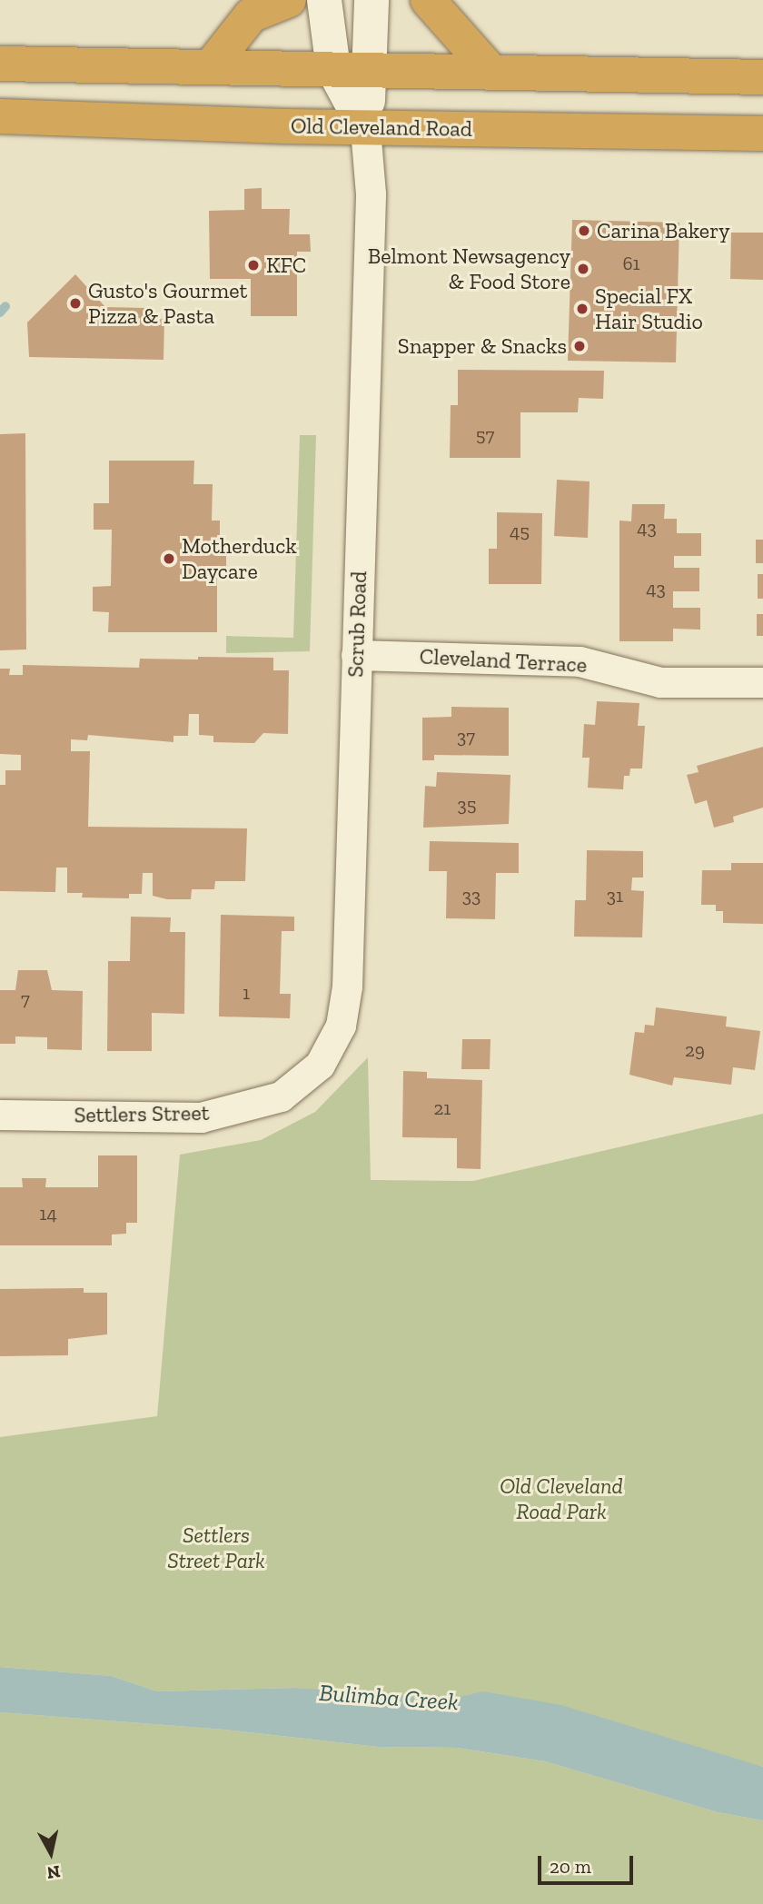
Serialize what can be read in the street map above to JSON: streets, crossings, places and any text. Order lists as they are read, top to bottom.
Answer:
{
  "streets": {
    "highway": ["Old Cleveland Road"],
    "main road": ["Scrub Road"],
    "street": ["Cleveland Terrace", "Settlers Street"]
  },
  "crossings": [
    ["Old Cleveland Road", "Scrub Road"],
    ["Scrub Road", "Cleveland Terrace"],
    ["Scrub Road", "Settlers Street"]
  ],
  "water": ["Bulimba Creek"],
  "parks": ["Old Cleveland Road Park", "Settlers Street Park"],
  "places": [
    "Carina Bakery",
    "KFC",
    "Belmont Newsagency & Food Store",
    "Gusto's Gourmet Pizza & Pasta",
    "Special FX Hair Studio",
    "Snapper & Snacks",
    "Motherduck Daycare"
  ],
  "house_numbers": [
    "61",
    "57",
    "43",
    "45",
    "43",
    "37",
    "35",
    "33",
    "31",
    "1",
    "7",
    "29",
    "21",
    "14"
  ],
  "scale_bar": "20 m",
  "north": "bottom"
}
